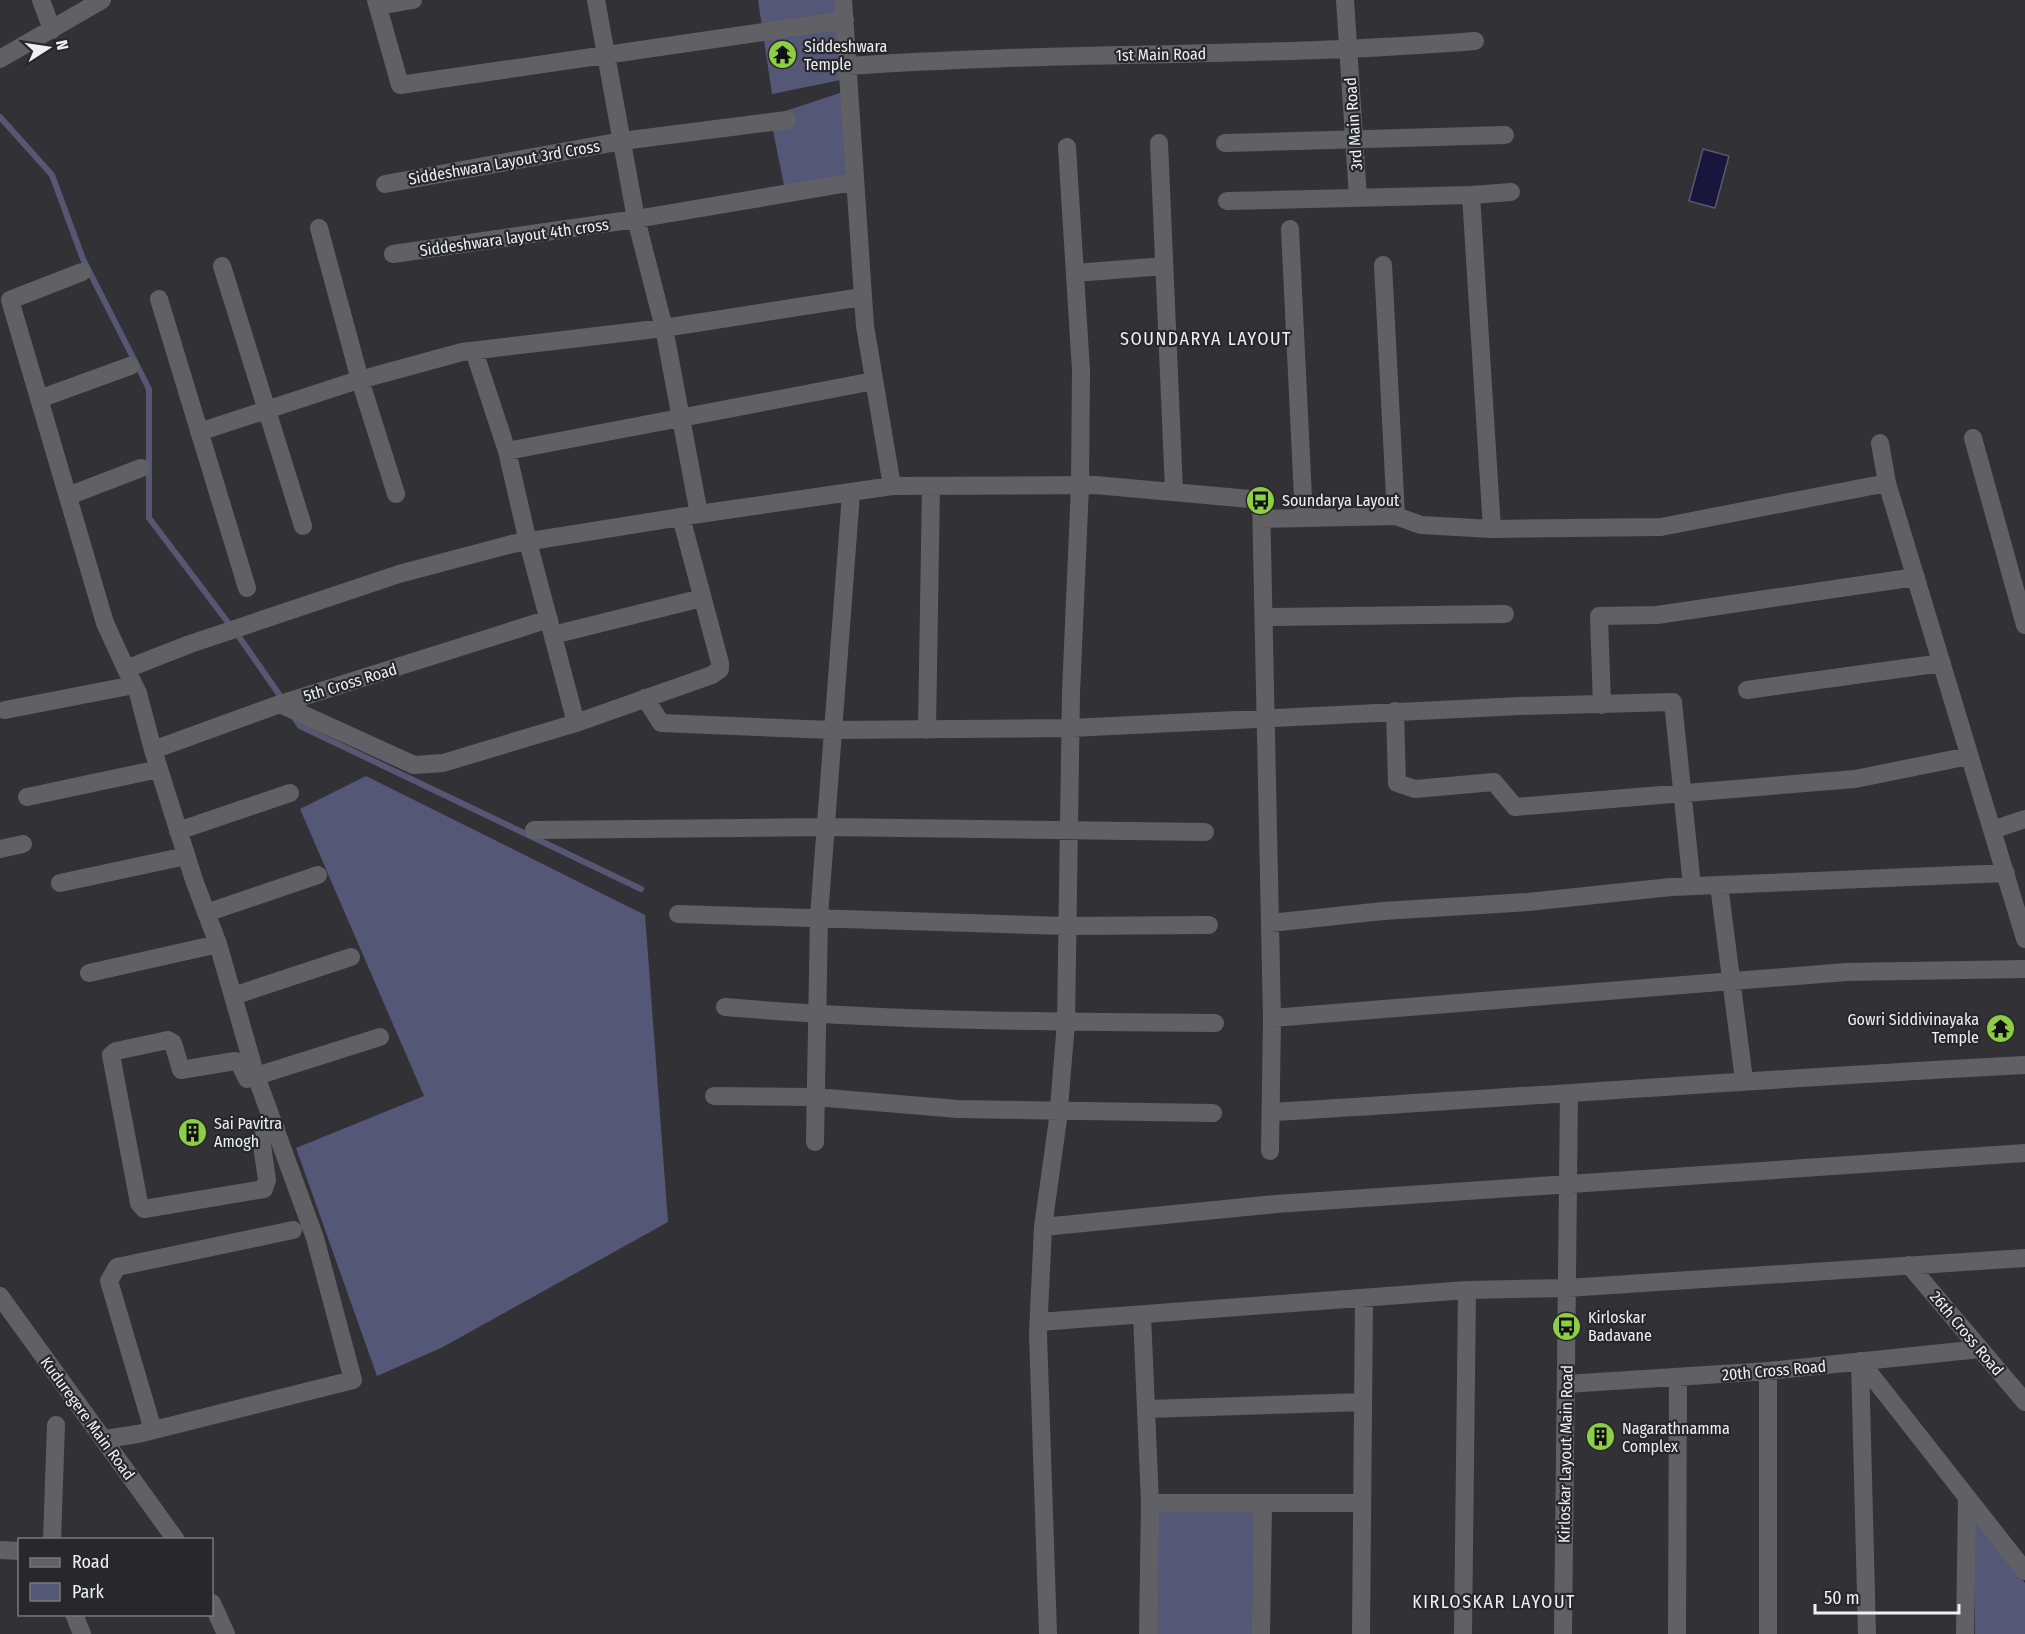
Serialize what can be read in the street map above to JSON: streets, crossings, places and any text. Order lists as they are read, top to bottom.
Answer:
{
  "streets": {
    "street": [
      "1st Main Road",
      "3rd Main Road",
      "Siddeshwara Layout 3rd Cross",
      "Siddeshwara layout 4th cross",
      "5th Cross Road",
      "26th Cross Road",
      "20th Cross Road",
      "Kuduregere Main Road",
      "Kirloskar Layout Main Road"
    ]
  },
  "crossings": [
    ["1st Main Road", "3rd Main Road"],
    ["26th Cross Road", "20th Cross Road"],
    ["20th Cross Road", "Kirloskar Layout Main Road"]
  ],
  "districts": ["SOUNDARYA LAYOUT", "KIRLOSKAR LAYOUT"],
  "places": {
    "temple": ["Siddeshwara Temple", "Gowri Siddivinayaka Temple"],
    "bus stop": ["Soundarya Layout", "Kirloskar Badavane"],
    "building": ["Sai Pavitra Amogh", "Nagarathnamma Complex"]
  },
  "legend": ["Road", "Park"],
  "scale_bar": "50 m",
  "north": "right"
}
